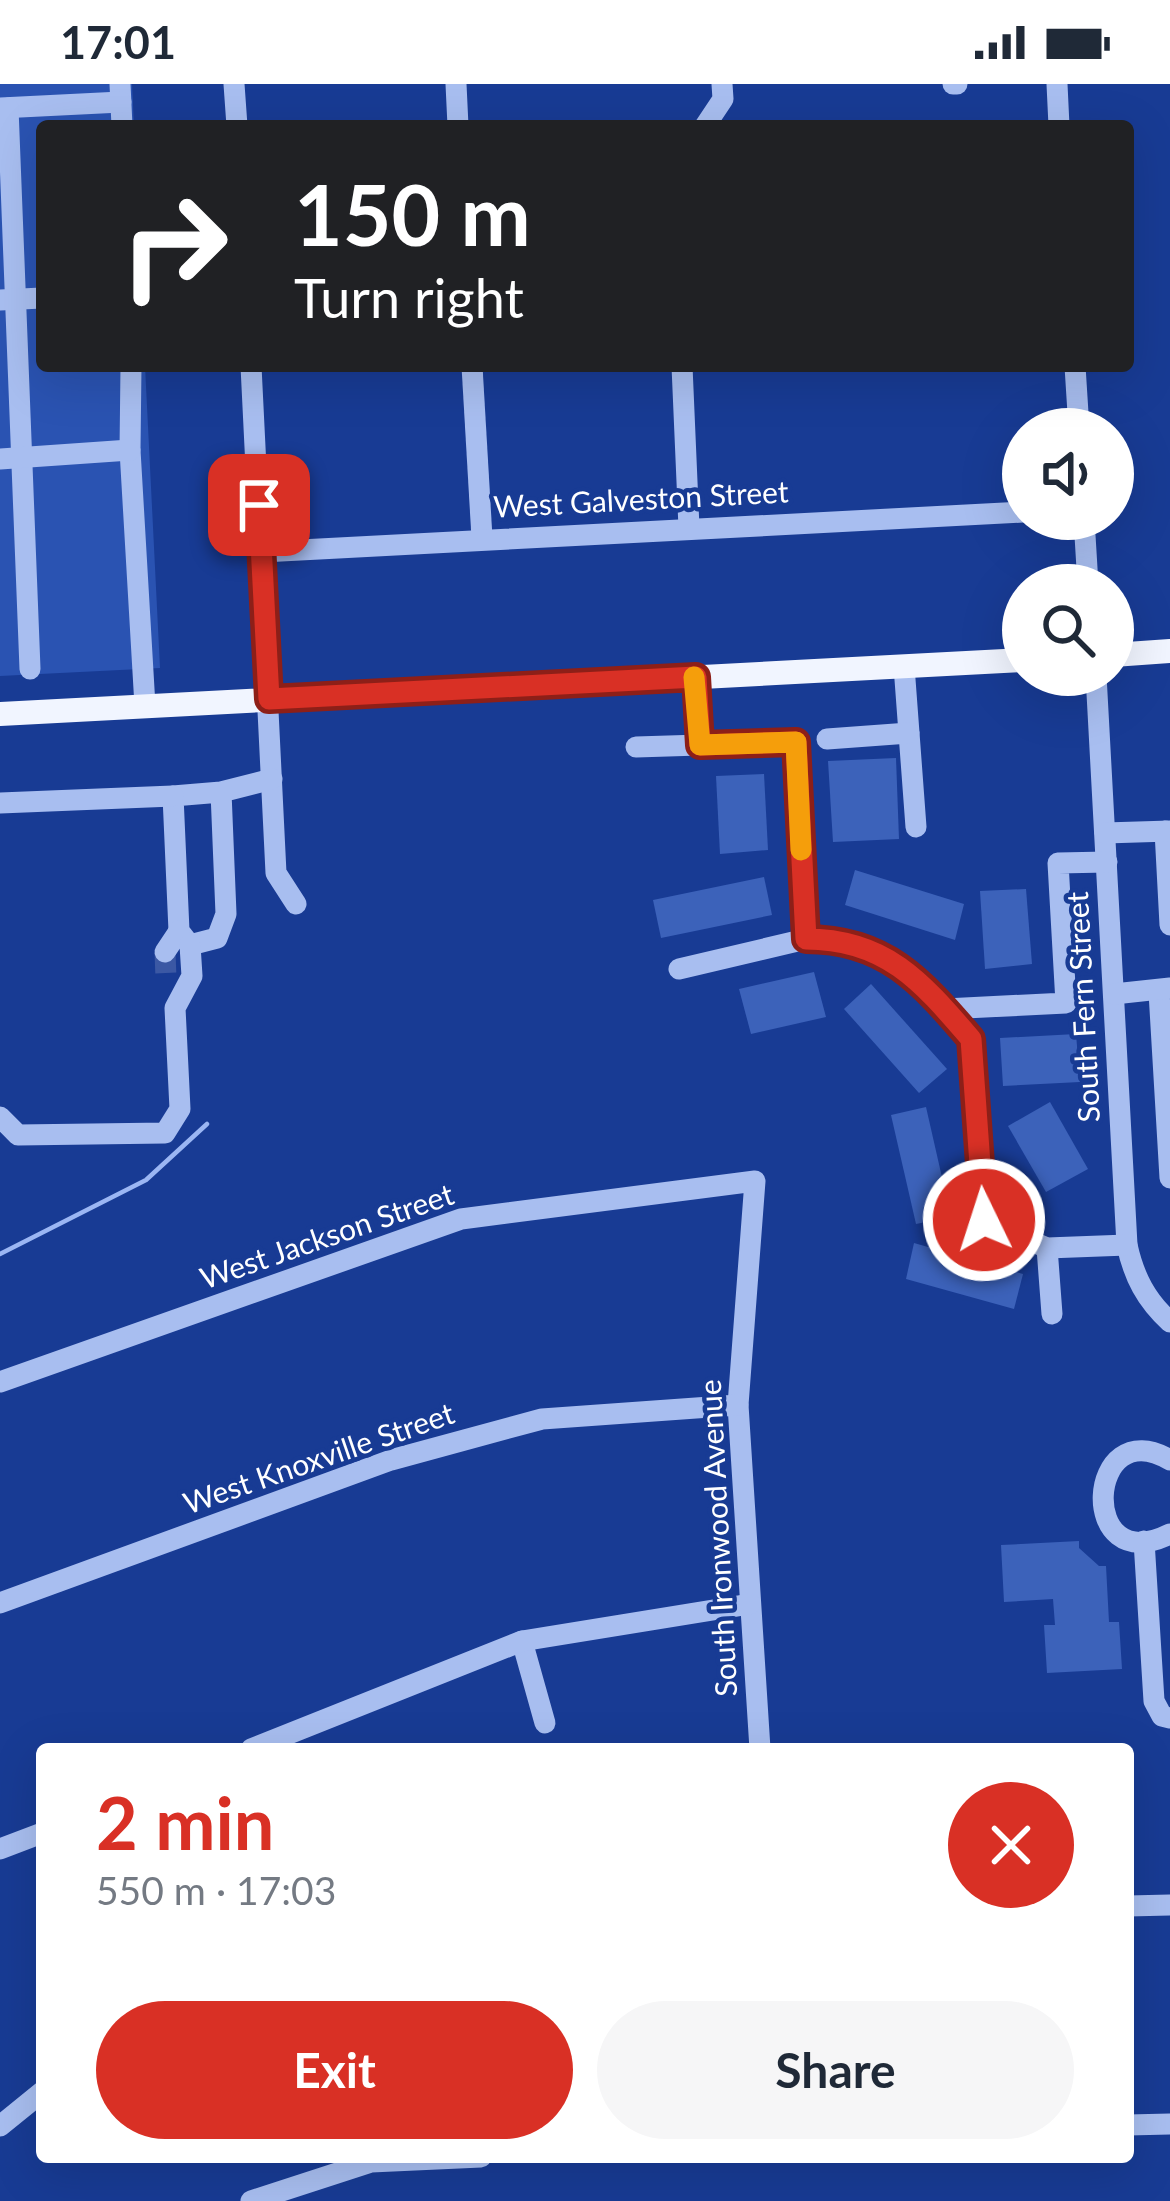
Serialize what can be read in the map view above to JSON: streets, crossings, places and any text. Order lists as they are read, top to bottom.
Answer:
{
  "streets": {
    "street": [
      "West Galveston Street",
      "South Fern Street",
      "West Jackson Street",
      "West Knoxville Street",
      "South Ironwood Avenue"
    ]
  },
  "crossings": [
    ["West Jackson Street", "South Ironwood Avenue"],
    ["West Knoxville Street", "South Ironwood Avenue"]
  ],
  "page": {
    "status": "17:01",
    "turn": ["150 m", "Turn right"],
    "heading": ["2 min", "550 m · 17:03"],
    "buttons": ["Exit", "Share"]
  }
}
